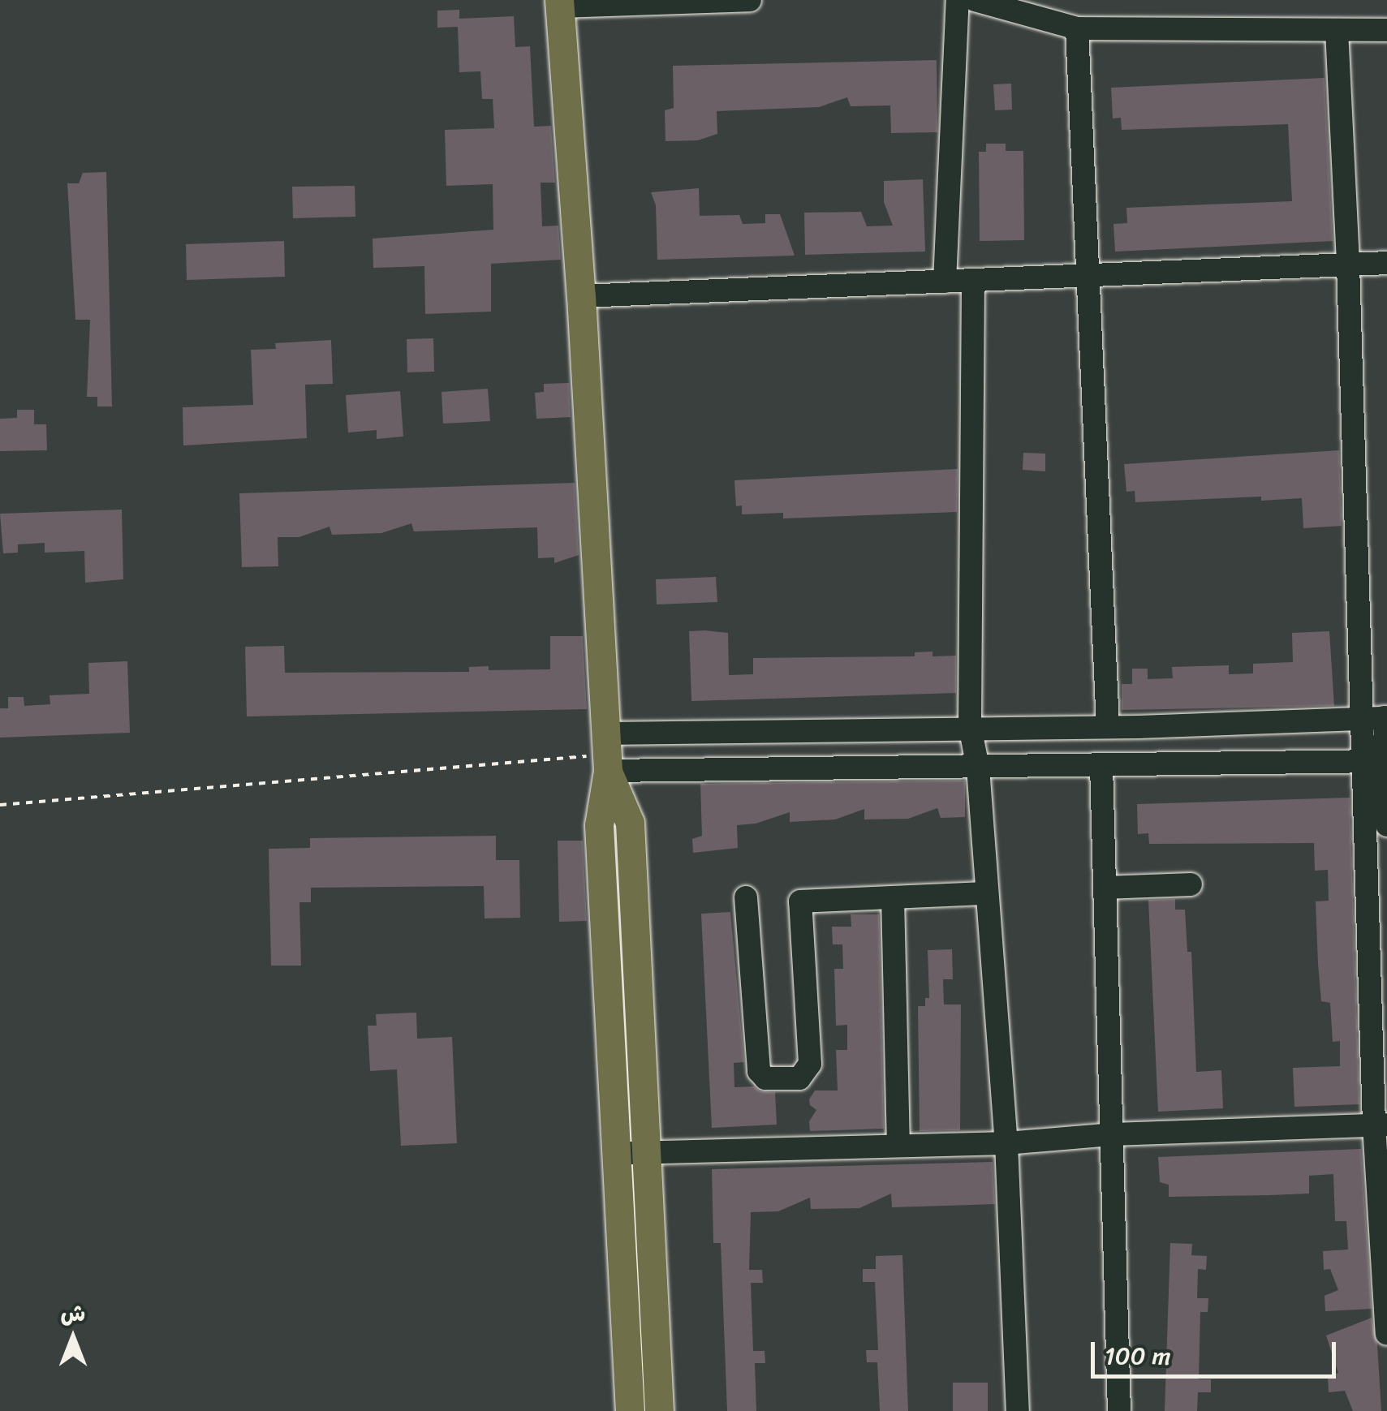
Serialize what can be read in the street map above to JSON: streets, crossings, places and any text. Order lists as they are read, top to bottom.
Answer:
{
  "scale_bar": "100 m",
  "north": "top"
}
